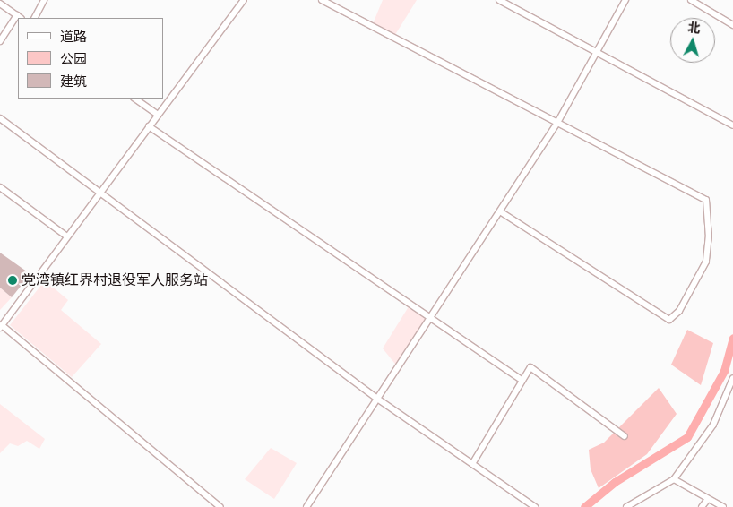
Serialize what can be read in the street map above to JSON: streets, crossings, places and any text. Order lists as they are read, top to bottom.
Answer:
{
  "places": ["党湾镇红界村退役军人服务站"],
  "legend": ["道路", "公园", "建筑"],
  "north": "top"
}
